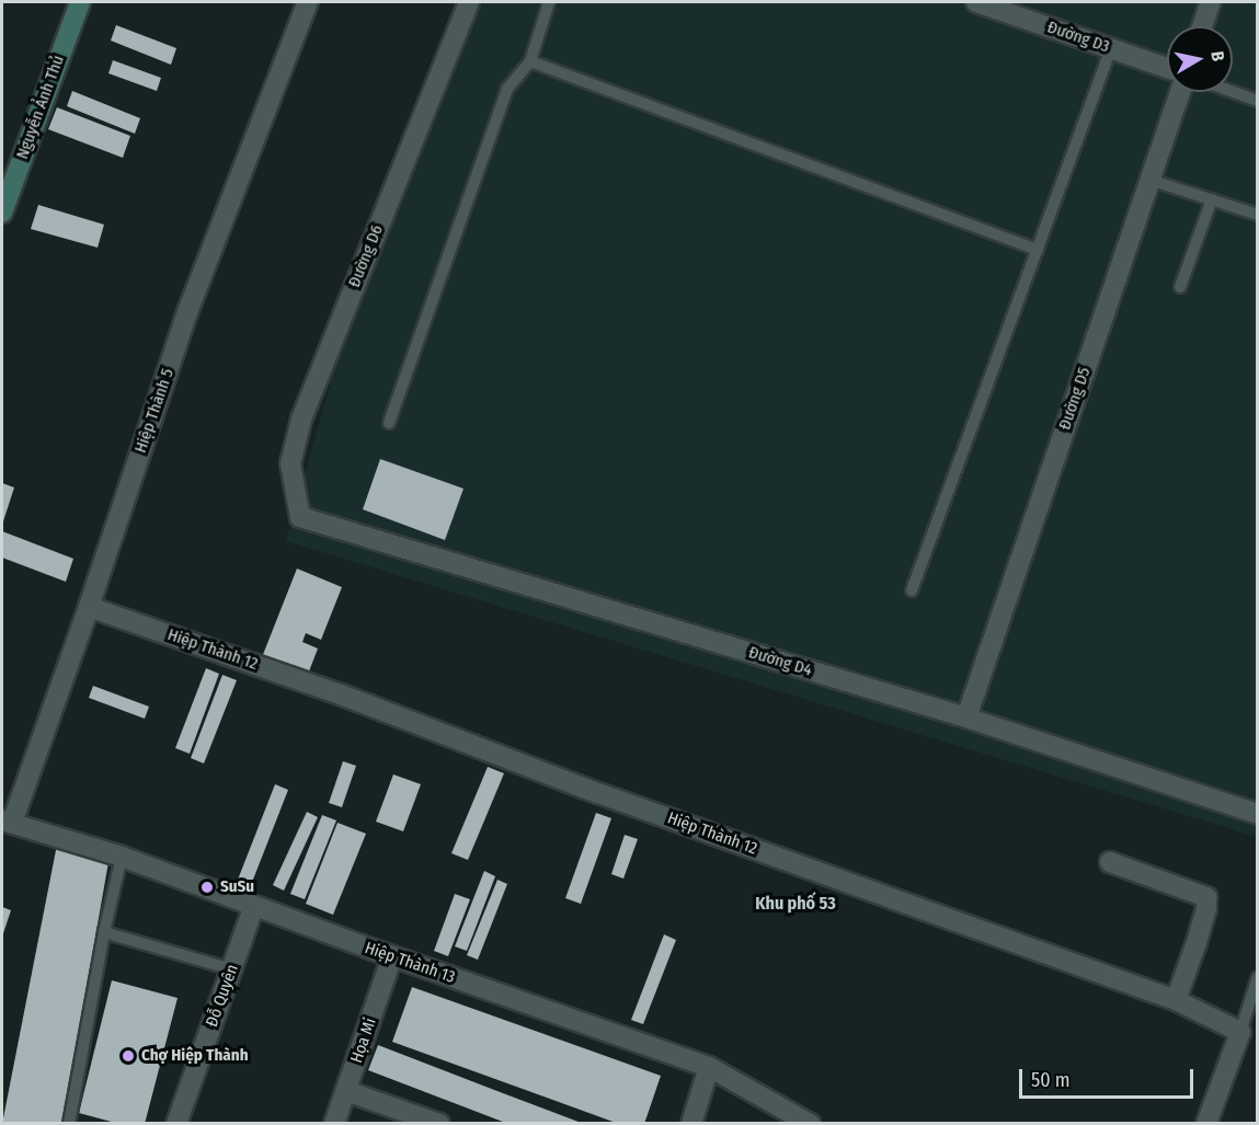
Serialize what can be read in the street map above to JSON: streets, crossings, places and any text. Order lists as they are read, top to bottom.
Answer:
{
  "streets": {
    "main road": ["Nguyễn Ảnh Thủ"],
    "street": [
      "Đường D3",
      "Đường D6",
      "Đường D5",
      "Hiệp Thành 5",
      "Hiệp Thành 12",
      "Đường D4",
      "Hiệp Thành 13",
      "Đỗ Quyên",
      "Họa Mi"
    ]
  },
  "crossings": [
    ["Đường D6", "Đường D4"],
    ["Đường D5", "Đường D4"],
    ["Hiệp Thành 5", "Hiệp Thành 12"],
    ["Hiệp Thành 5", "Hiệp Thành 13"],
    ["Hiệp Thành 13", "Đỗ Quyên"],
    ["Hiệp Thành 13", "Họa Mi"]
  ],
  "districts": ["Khu phố 53"],
  "places": ["SuSu", "Chợ Hiệp Thành"],
  "scale_bar": "50 m",
  "north": "right"
}
